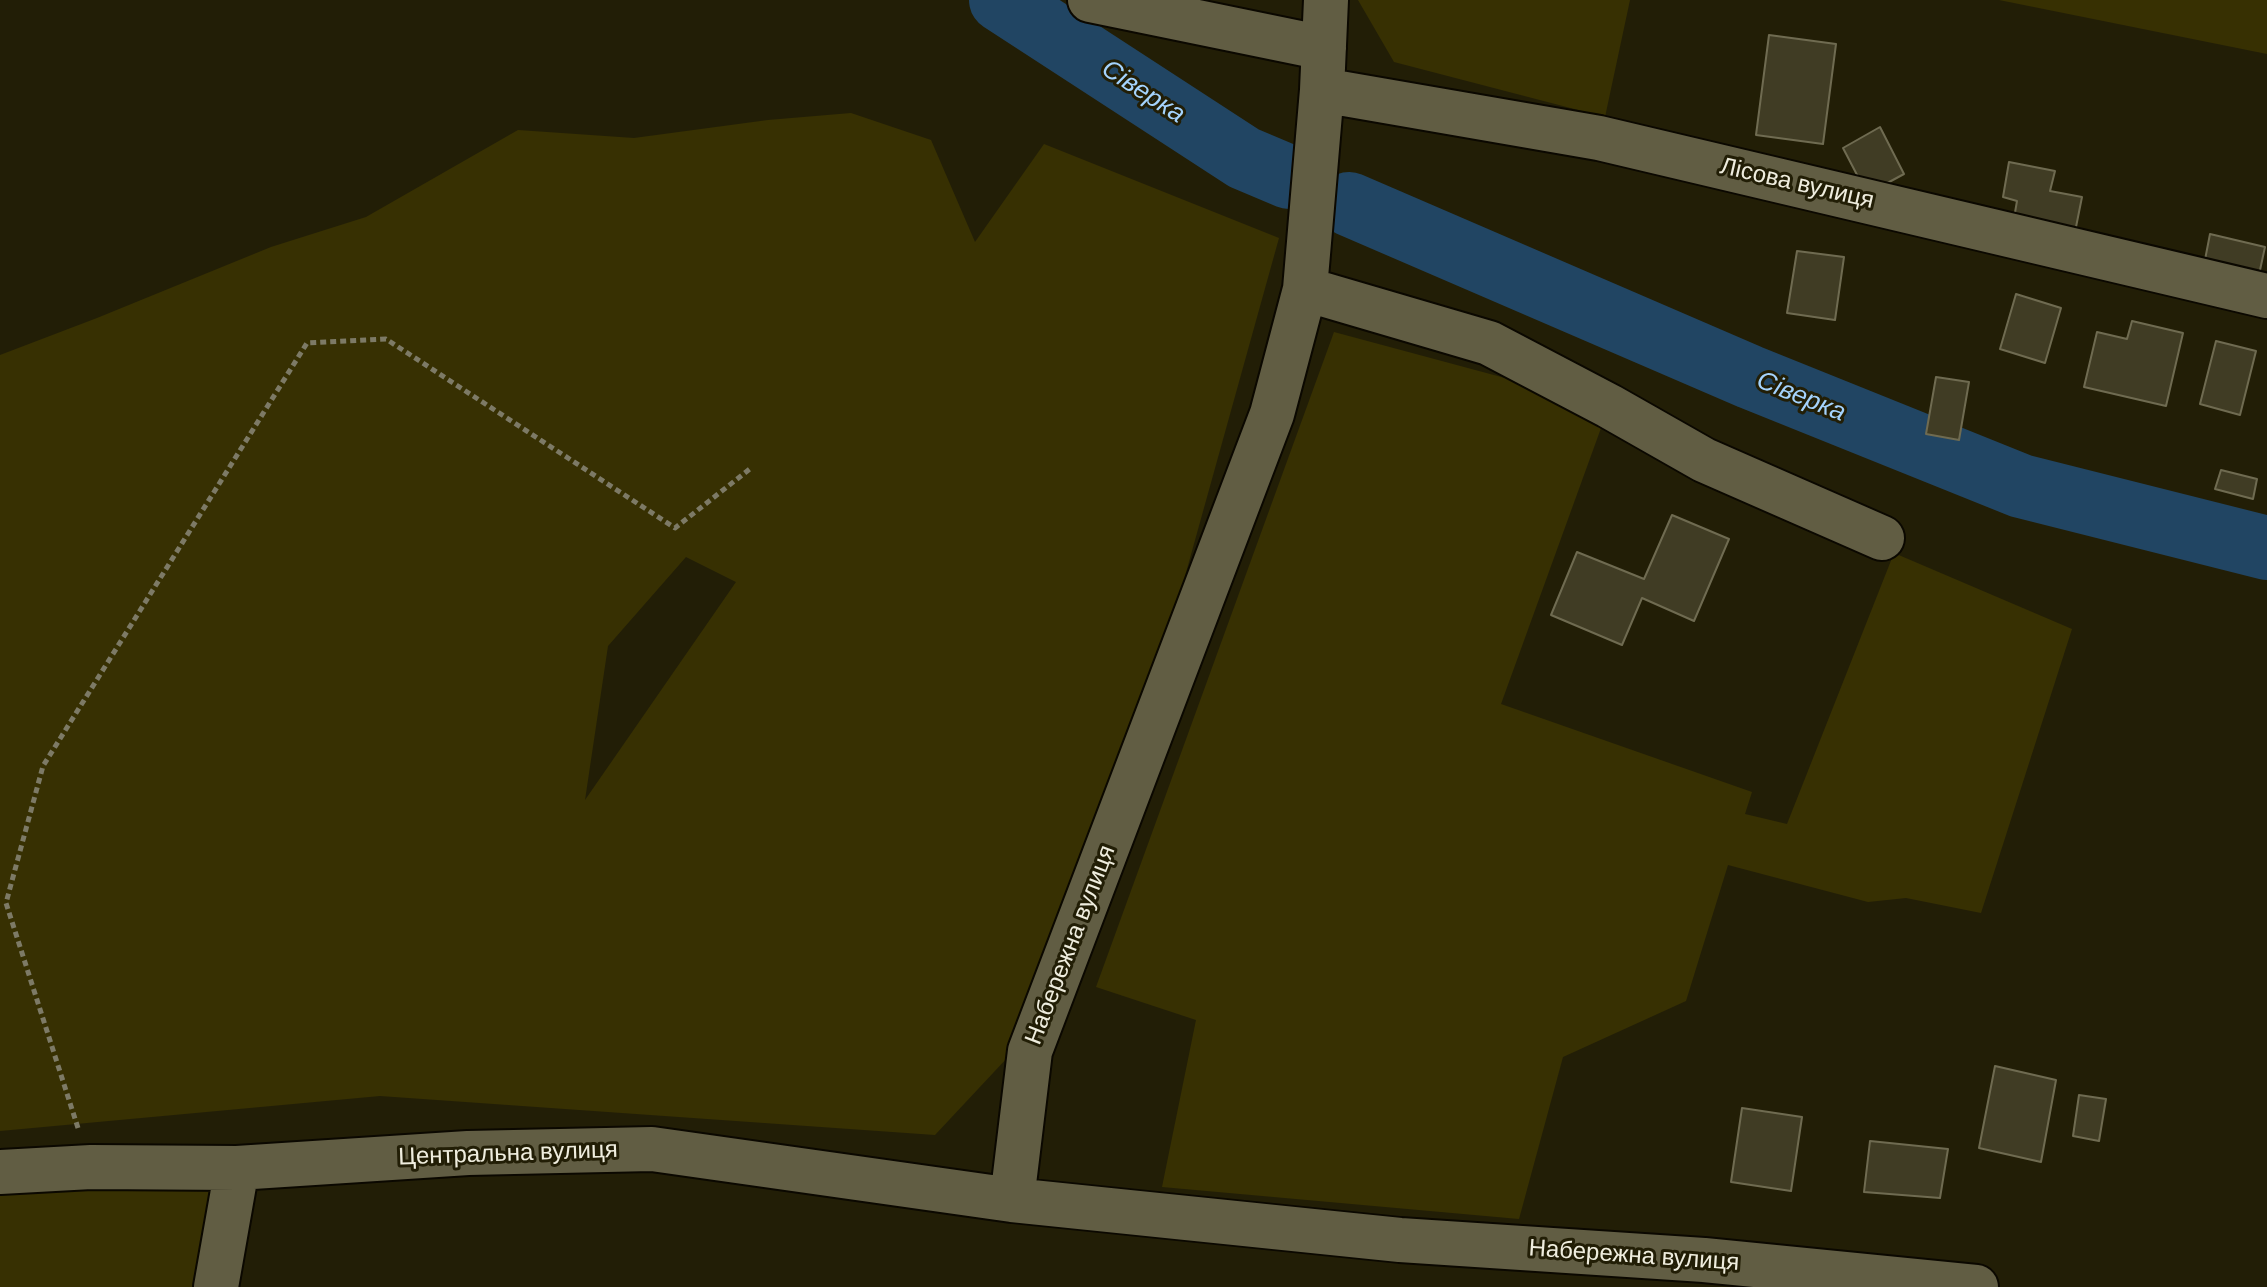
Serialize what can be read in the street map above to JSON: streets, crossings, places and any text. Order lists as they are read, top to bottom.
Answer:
{
  "streets": {
    "street": ["Лісова вулиця", "Набережна вулиця", "Центральна вулиця"]
  },
  "crossings": [
    ["Лісова вулиця", "Набережна вулиця"],
    ["Набережна вулиця", "Центральна вулиця"]
  ],
  "water": ["Сіверка"]
}
